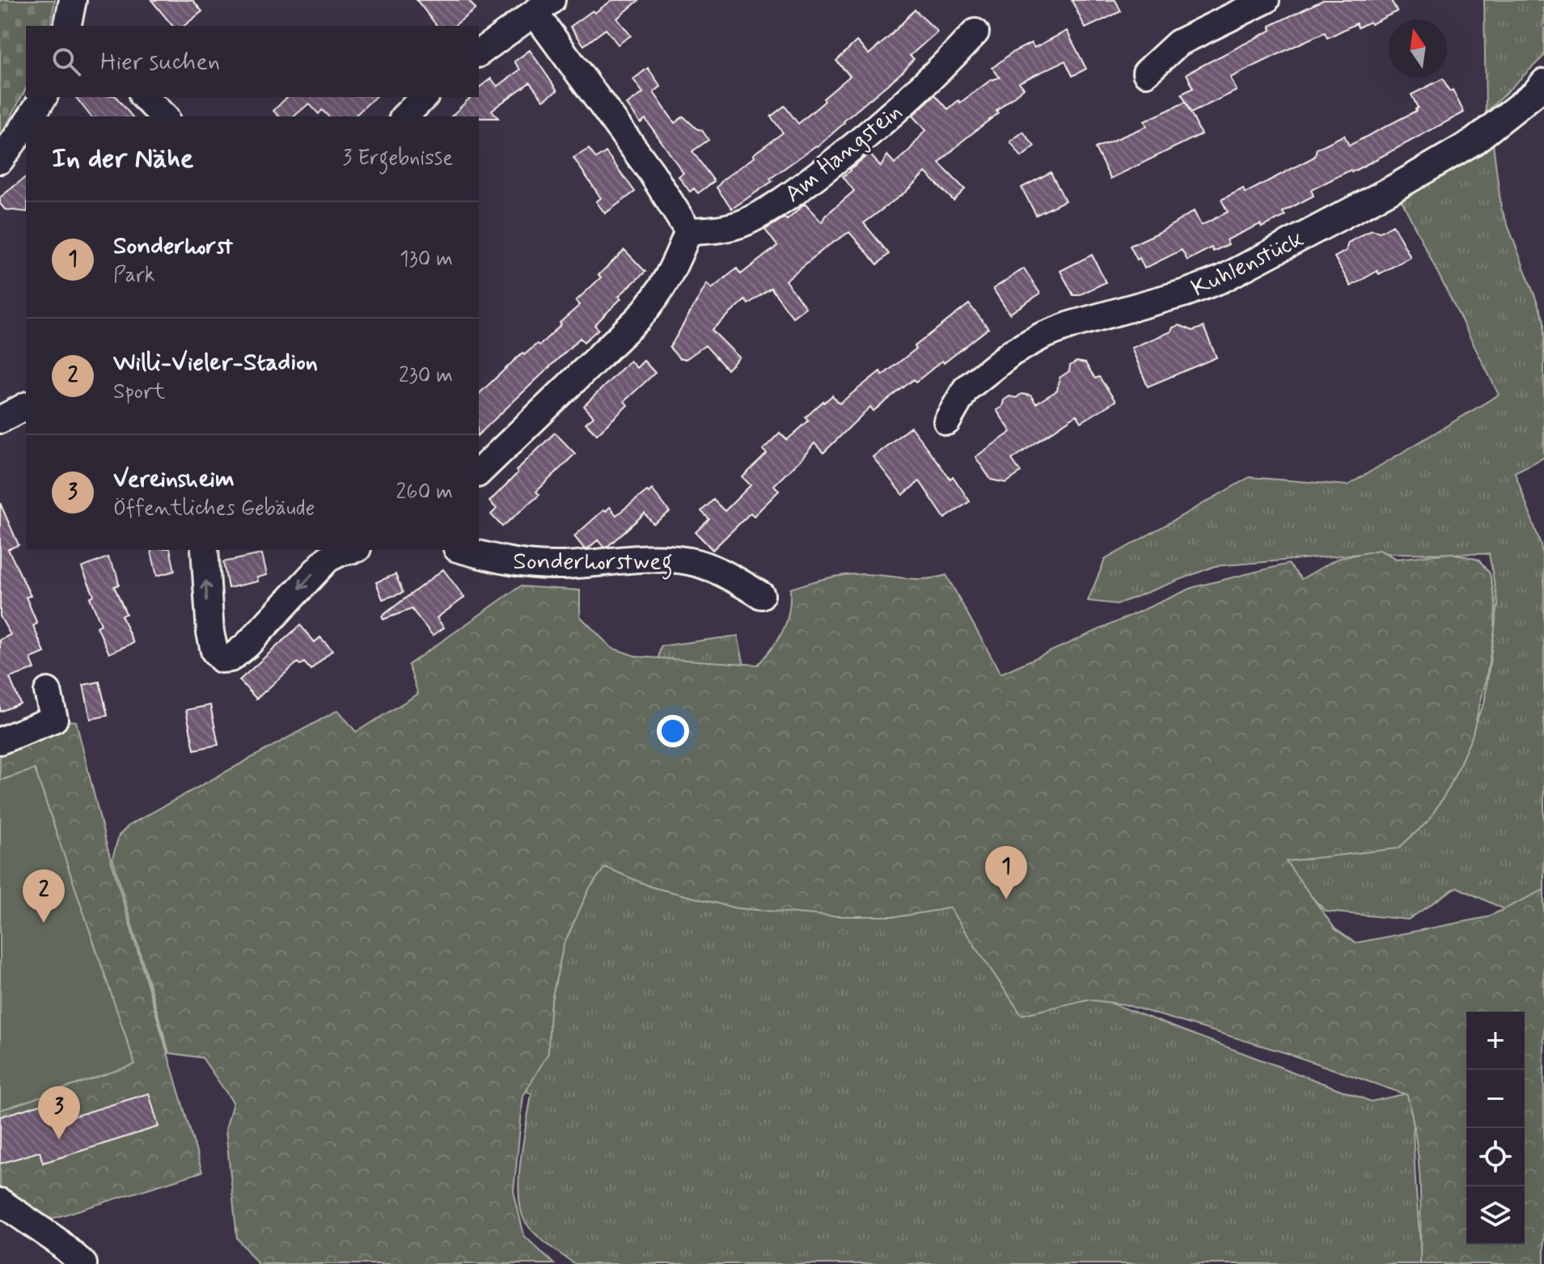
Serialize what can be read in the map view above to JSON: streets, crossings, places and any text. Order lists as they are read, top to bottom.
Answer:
{
  "streets": {
    "street": ["Am Hangstein", "Kuhlenstück", "Sonderhorstweg"]
  },
  "north": "top",
  "page": {
    "search": "Hier suchen",
    "heading": ["In der Nähe", "3 Ergebnisse"],
    "list": [
      {
        "mark": "1",
        "name": "Sonderhorst",
        "note": "Park",
        "value": "130 m"
      },
      {
        "mark": "2",
        "name": "Willi-Vieler-Stadion",
        "note": "Sport",
        "value": "230 m"
      },
      {
        "mark": "3",
        "name": "Vereinsheim",
        "note": "Öffentliches Gebäude",
        "value": "260 m"
      }
    ],
    "pins": ["1", "2", "3"],
    "map_buttons": ["+", "−"]
  }
}
